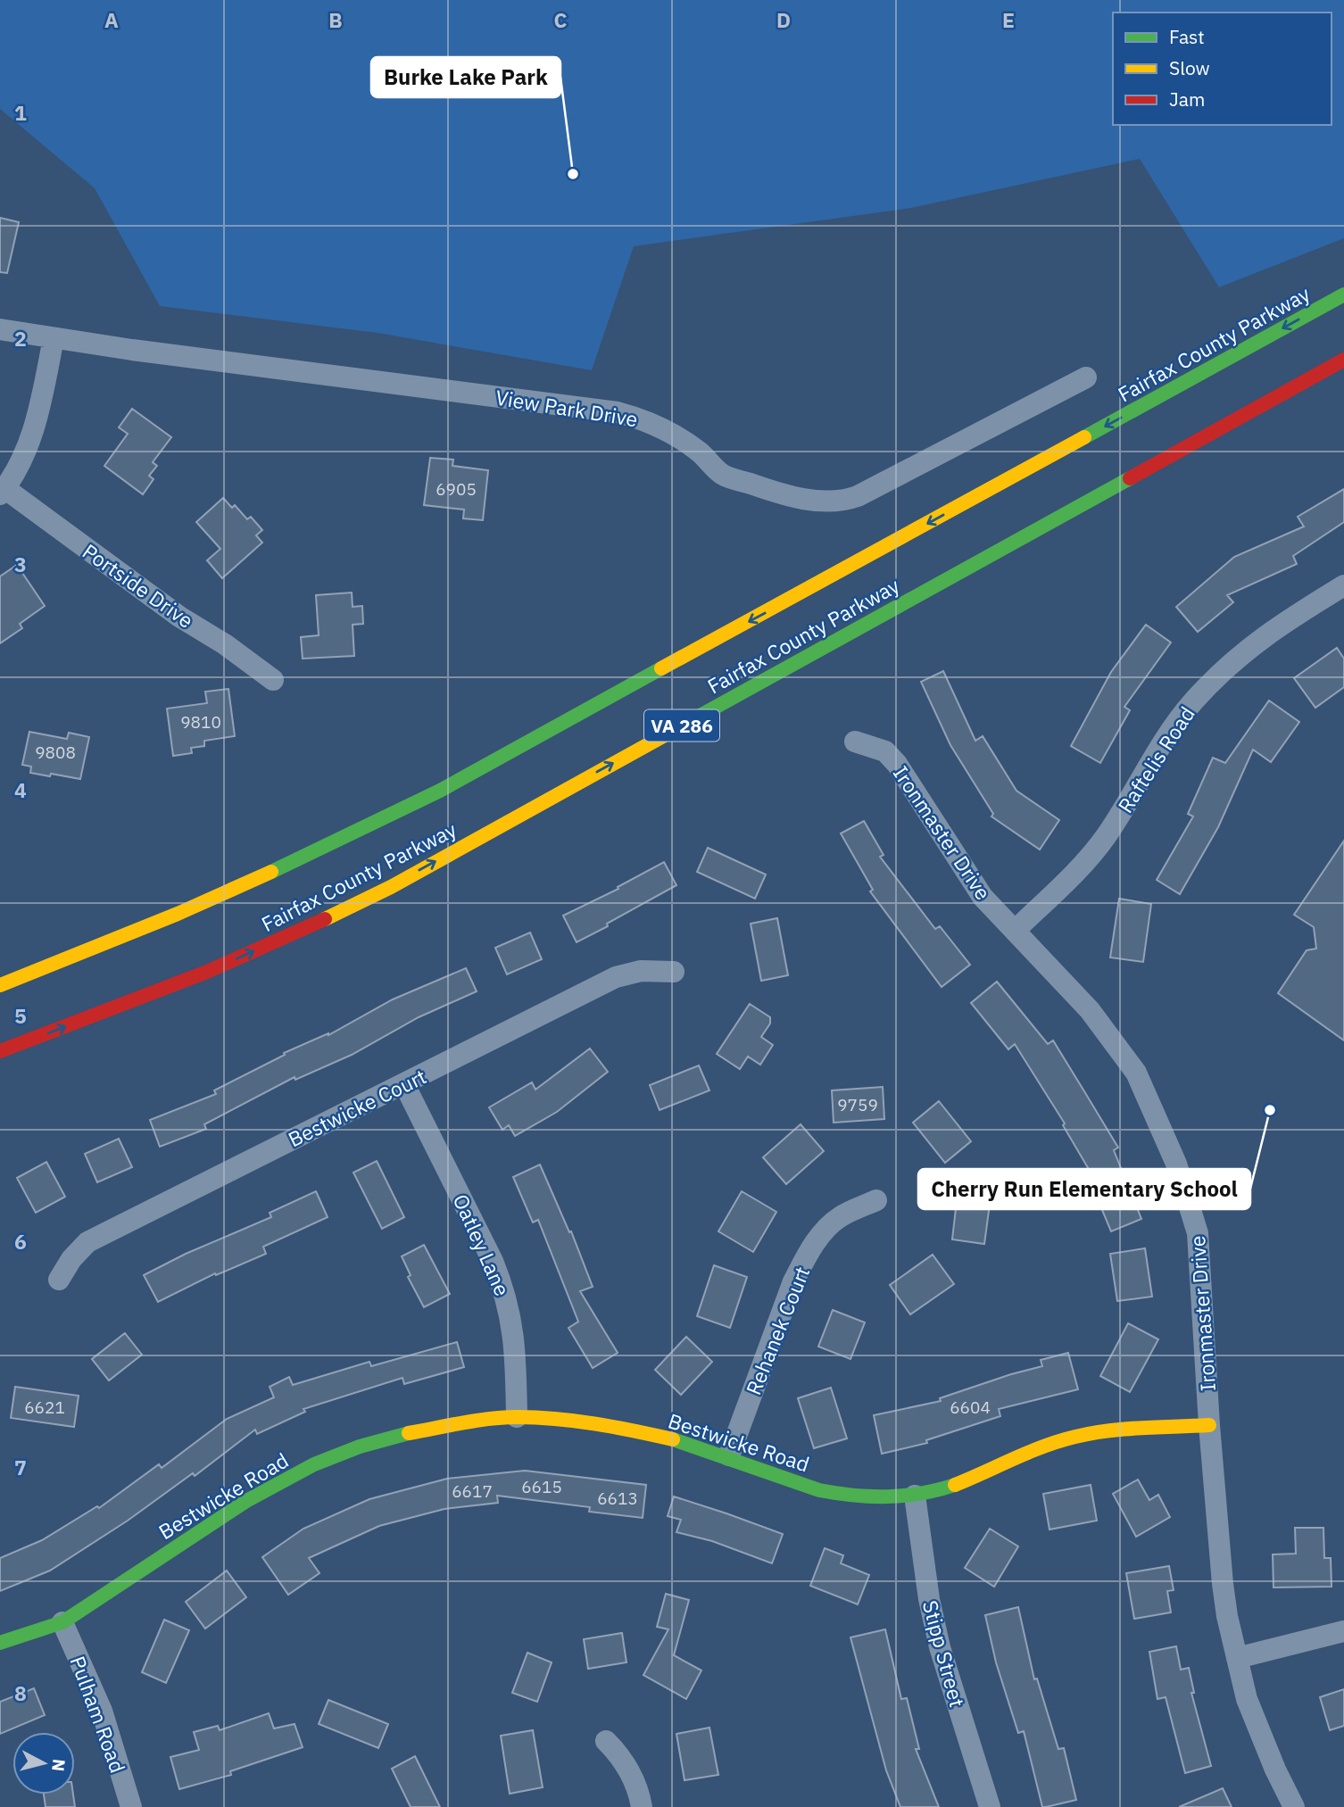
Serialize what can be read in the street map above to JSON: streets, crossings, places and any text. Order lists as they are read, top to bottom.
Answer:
{
  "streets": {
    "main road": ["Fairfax County Parkway", "VA 286", "Bestwicke Road"],
    "street": [
      "View Park Drive",
      "Portside Drive",
      "Raftelis Road",
      "Ironmaster Drive",
      "Bestwicke Court",
      "Oatley Lane",
      "Rehanek Court",
      "Stipp Street",
      "Pulham Road"
    ]
  },
  "crossings": [
    ["View Park Drive", "Portside Drive"],
    ["Raftelis Road", "Ironmaster Drive"],
    ["Ironmaster Drive", "Bestwicke Road"],
    ["Bestwicke Court", "Oatley Lane"],
    ["Oatley Lane", "Bestwicke Road"],
    ["Rehanek Court", "Bestwicke Road"],
    ["Bestwicke Road", "Stipp Street"],
    ["Bestwicke Road", "Pulham Road"]
  ],
  "places": ["Burke Lake Park", "Cherry Run Elementary School"],
  "house_numbers": [
    "6905",
    "9810",
    "9808",
    "9759",
    "6621",
    "6604",
    "6615",
    "6617",
    "6613"
  ],
  "legend": ["Fast", "Slow", "Jam"],
  "north": "right",
  "grid": {
    "columns": [
      "A",
      "B",
      "C",
      "D",
      "E"
    ],
    "rows": [
      "1",
      "2",
      "3",
      "4",
      "5",
      "6",
      "7",
      "8"
    ]
  }
}
